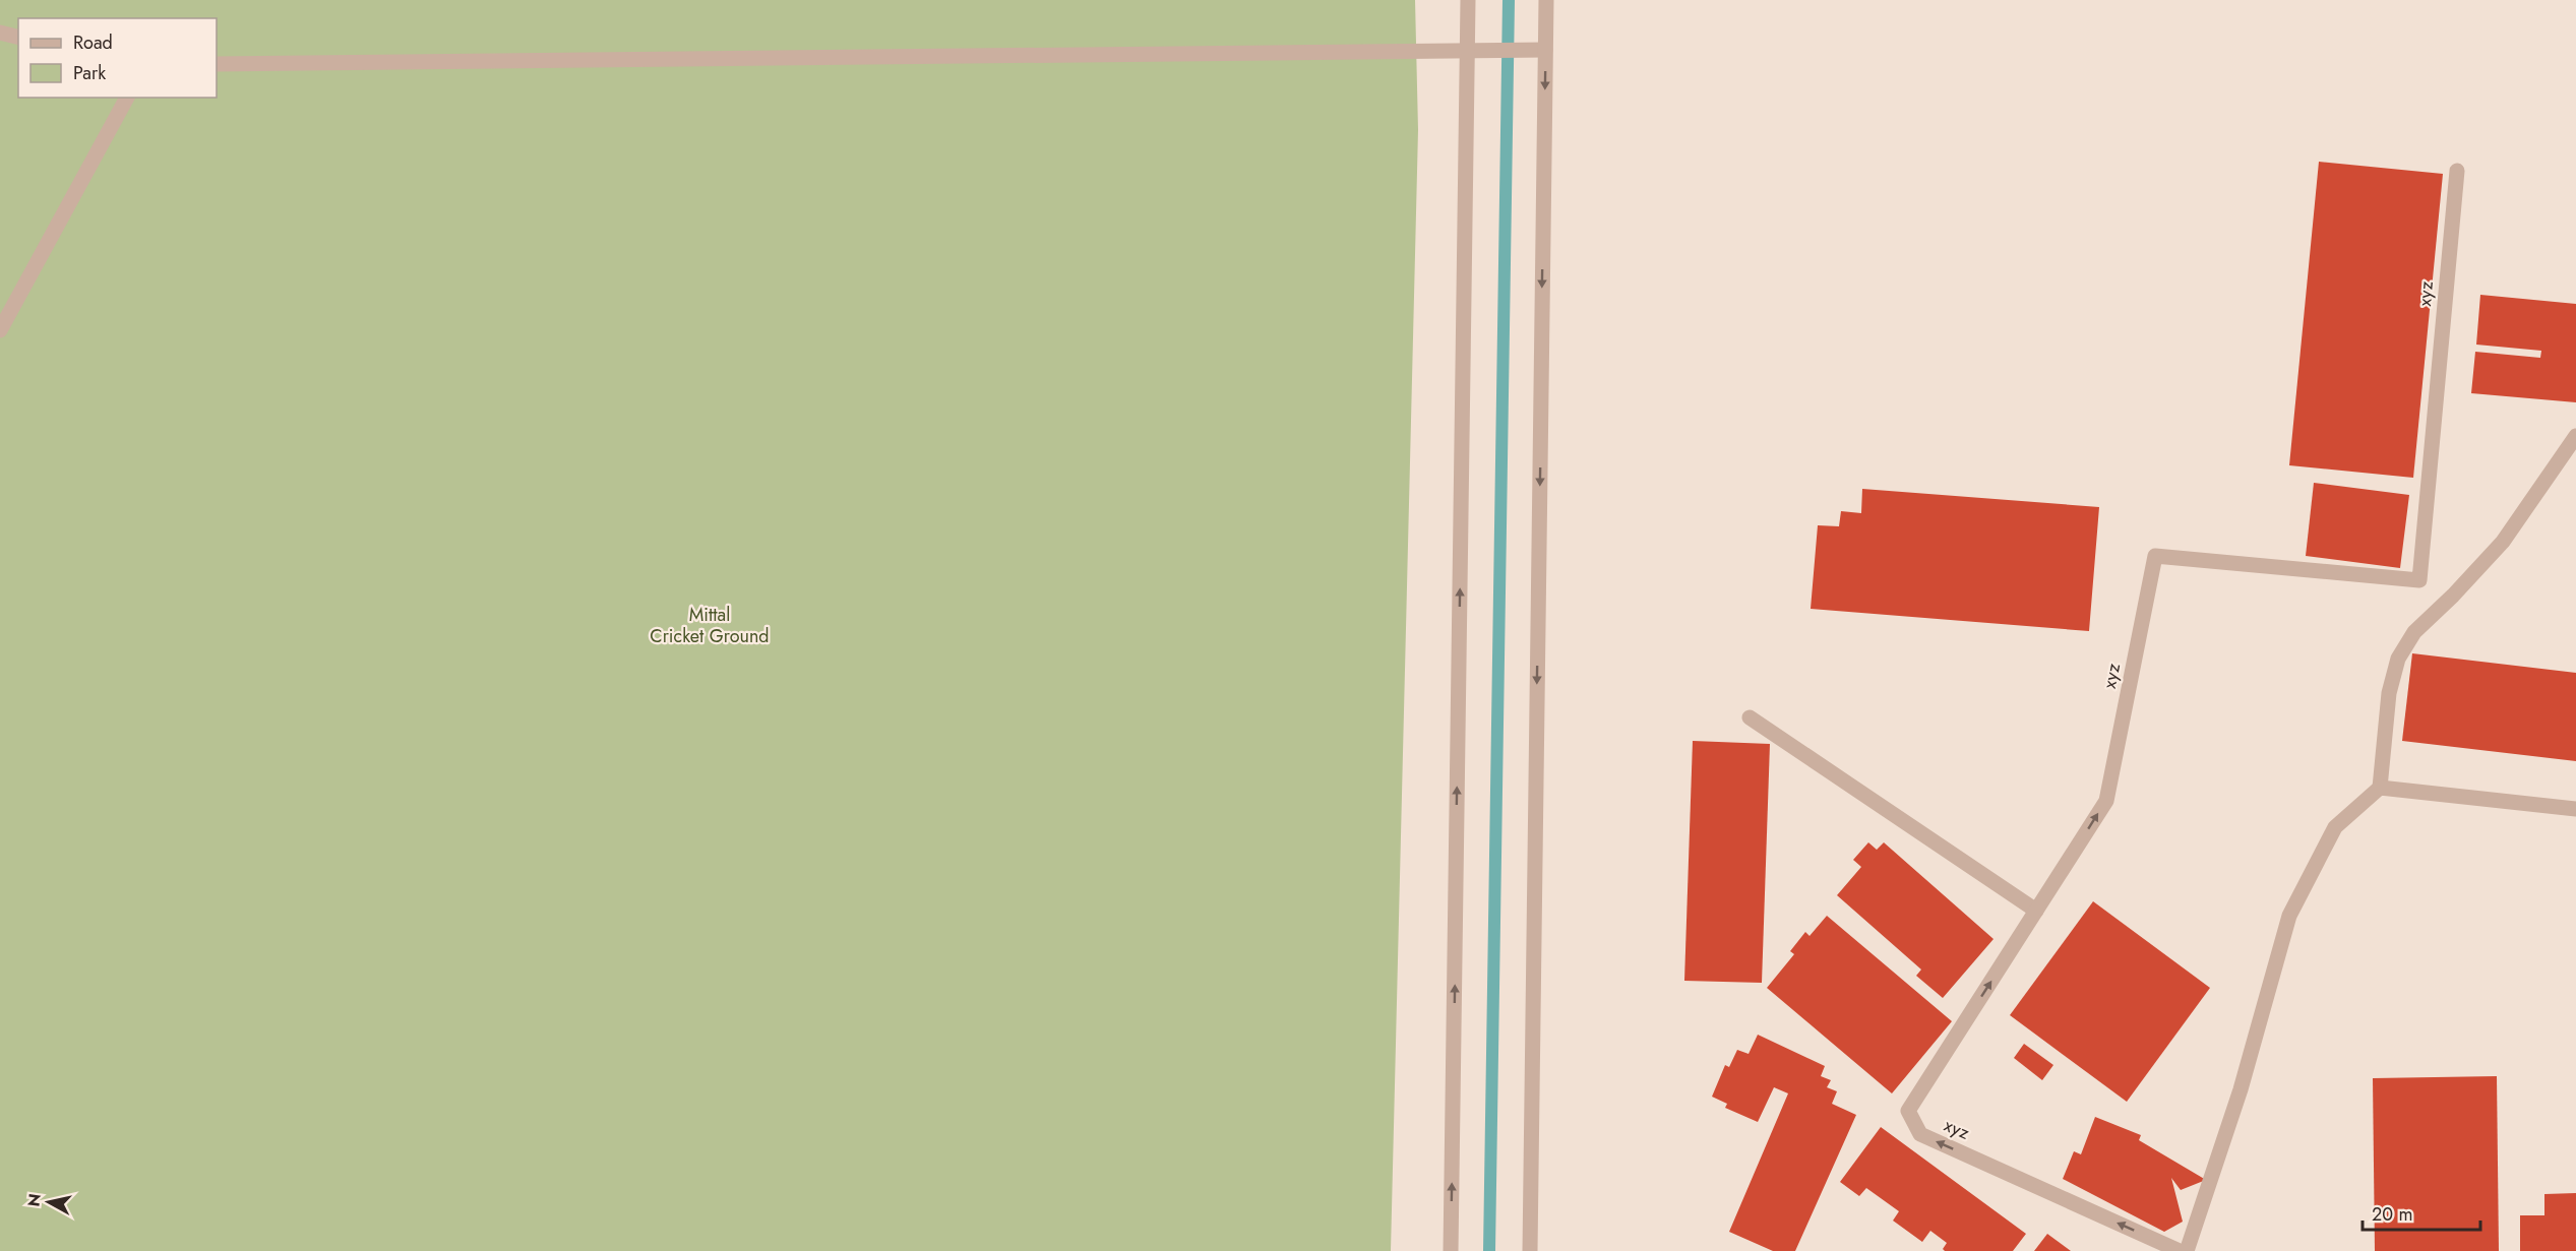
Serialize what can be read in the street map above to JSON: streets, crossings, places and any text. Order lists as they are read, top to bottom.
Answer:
{
  "streets": {
    "street": ["xyz"]
  },
  "parks": ["Mittal Cricket Ground"],
  "legend": ["Road", "Park"],
  "scale_bar": "20 m",
  "north": "left"
}
